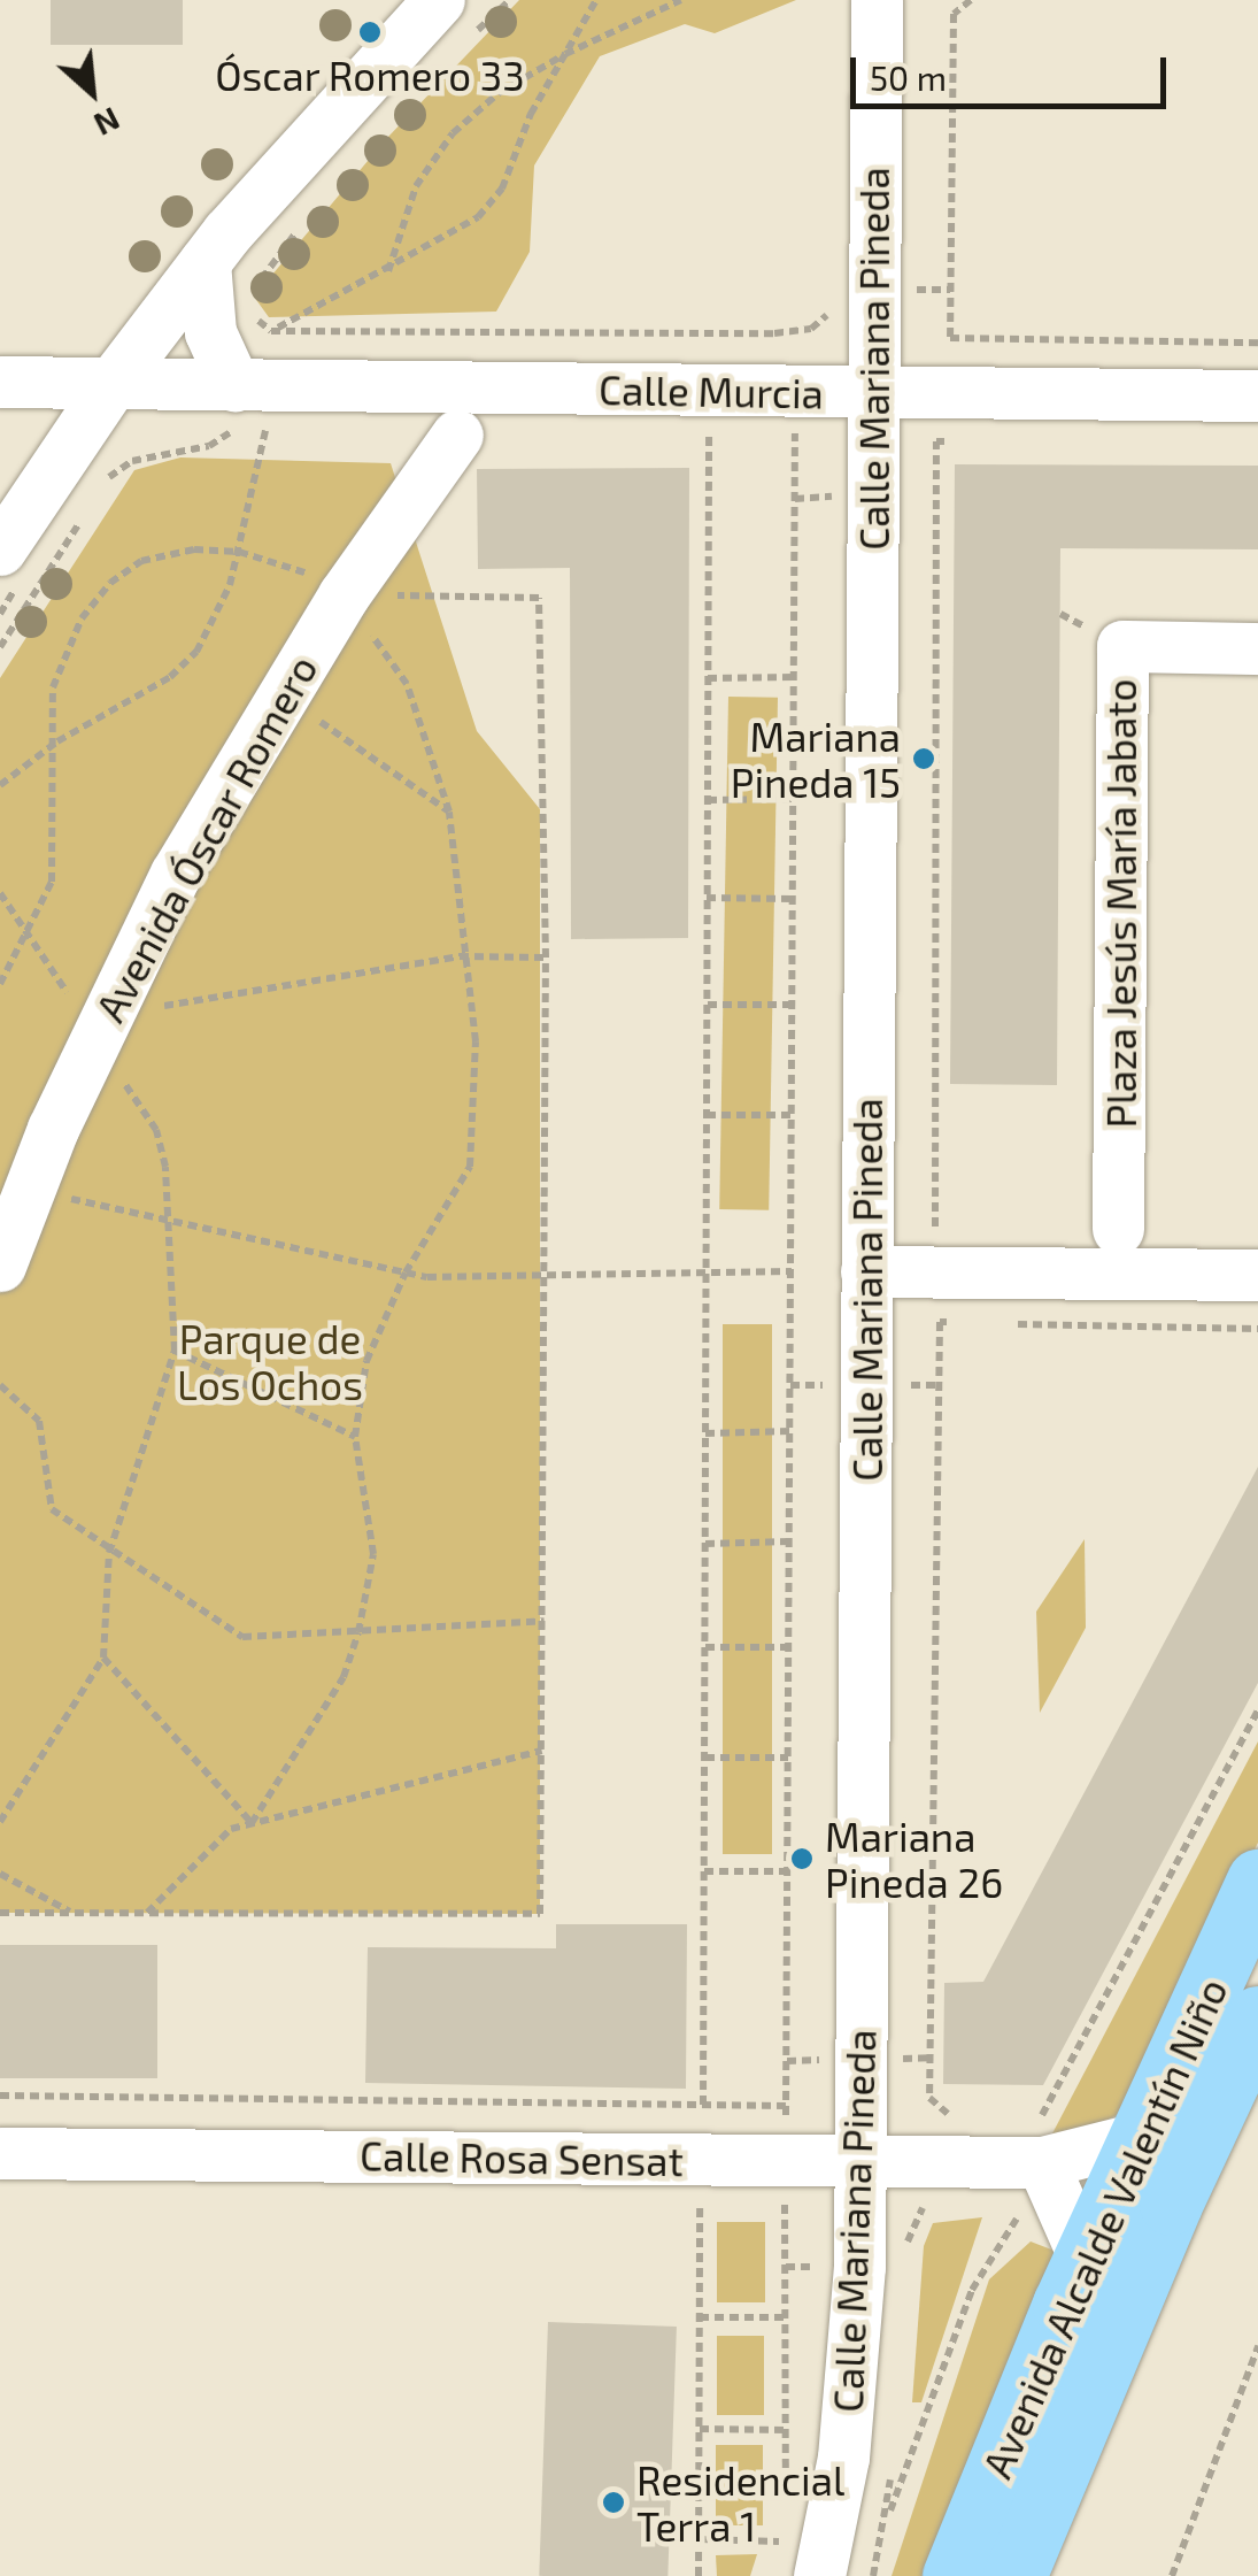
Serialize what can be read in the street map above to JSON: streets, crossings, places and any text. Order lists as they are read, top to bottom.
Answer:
{
  "streets": {
    "main road": ["Avenida Alcalde Valentín Niño"],
    "street": [
      "Calle Mariana Pineda",
      "Calle Murcia",
      "Avenida Óscar Romero",
      "Plaza Jesús María Jabato",
      "Calle Rosa Sensat"
    ]
  },
  "crossings": [
    ["Calle Mariana Pineda", "Calle Murcia"],
    ["Calle Mariana Pineda", "Calle Rosa Sensat"],
    ["Calle Rosa Sensat", "Avenida Alcalde Valentín Niño"]
  ],
  "parks": ["Parque de Los Ochos"],
  "places": [
    "Óscar Romero 33",
    "Mariana Pineda 15",
    "Mariana Pineda 26",
    "Residencial Terra 1"
  ],
  "scale_bar": "50 m",
  "north": "bottom right"
}
